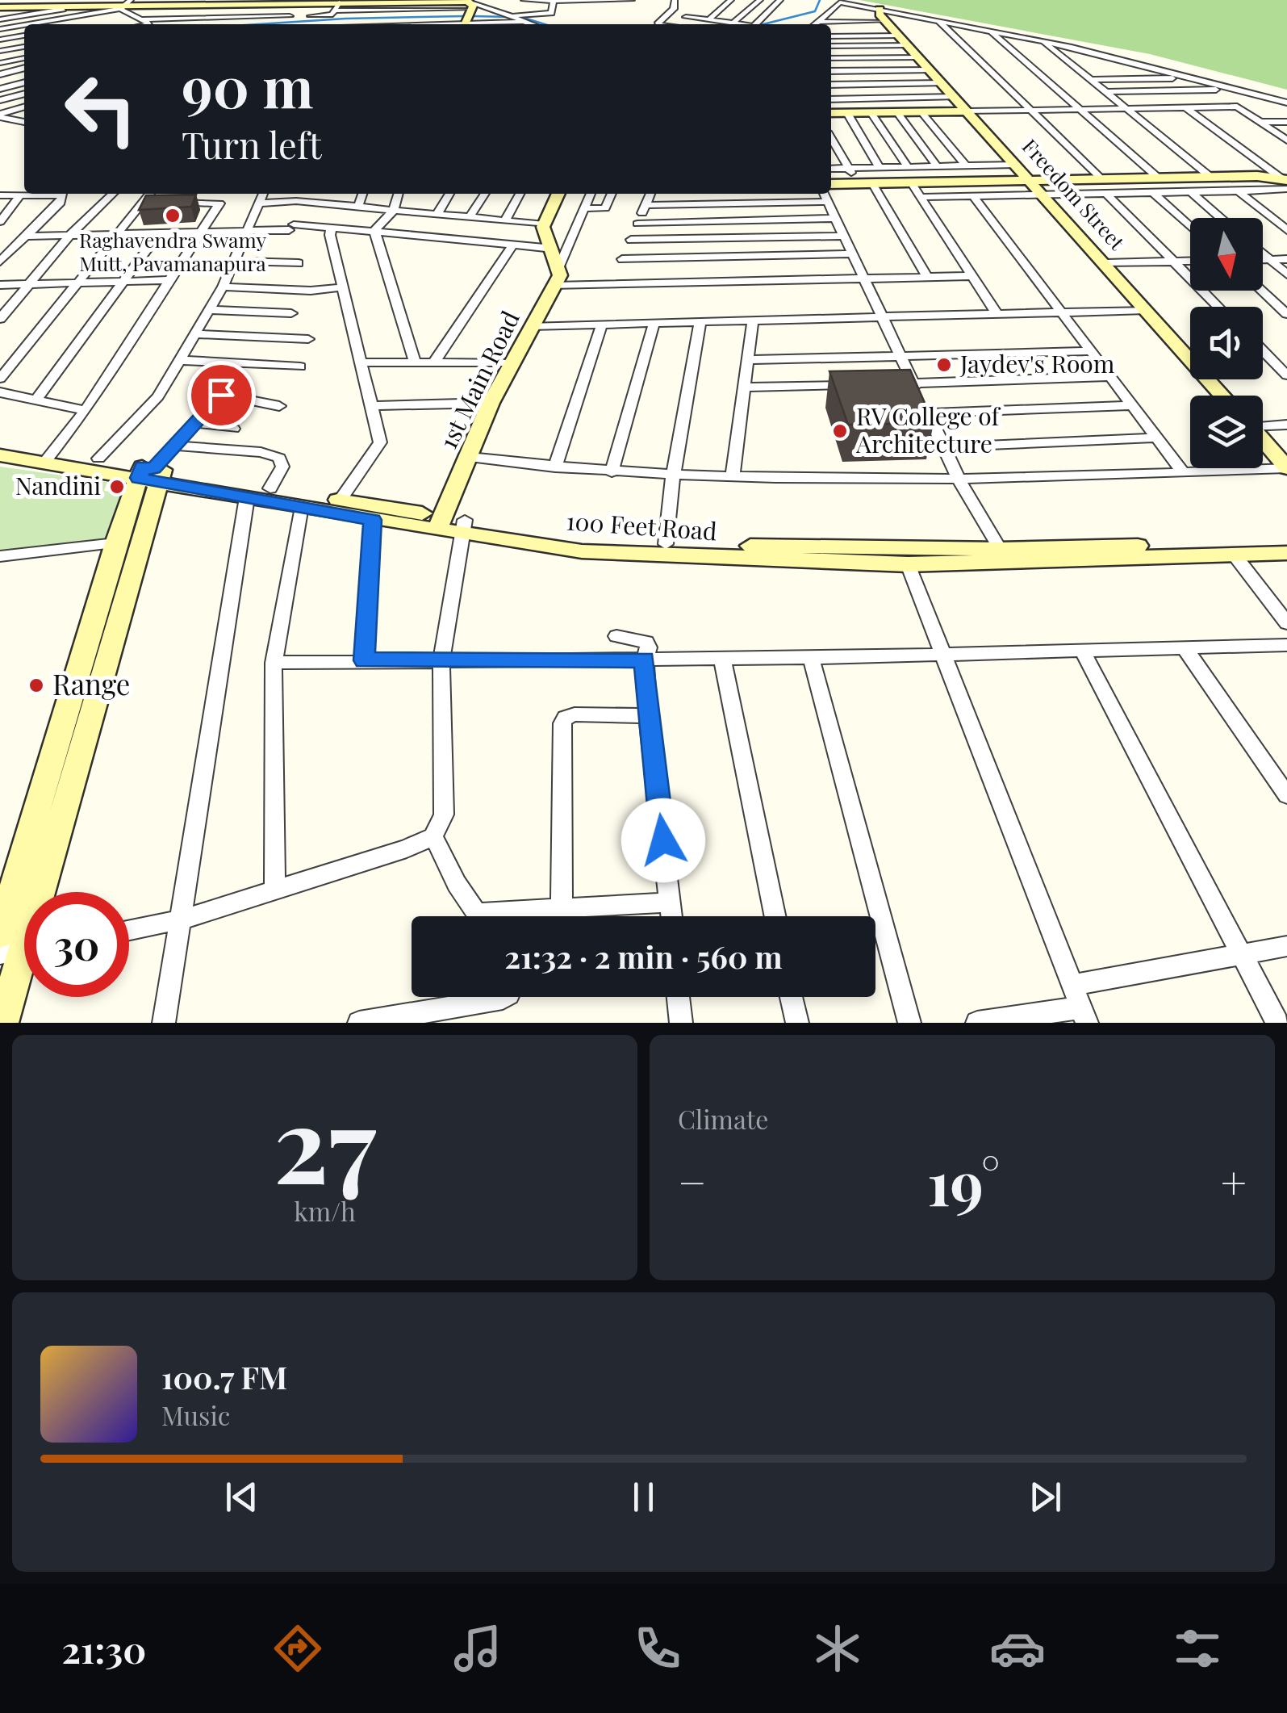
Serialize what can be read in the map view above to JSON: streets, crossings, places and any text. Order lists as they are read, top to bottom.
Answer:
{
  "streets": {
    "street": ["Freedom Street", "1st Main Road", "100 Feet Road"]
  },
  "crossings": [
    ["1st Main Road", "100 Feet Road"]
  ],
  "places": [
    "Raghavendra Swamy Mutt, Pavamanapura",
    "Jaydev's Room",
    "RV College of Architecture",
    "Nandini",
    "Range"
  ],
  "north": "bottom",
  "page": {
    "turn": ["90 m", "Turn left"],
    "limit": "30",
    "trip": "21:32 · 2 min · 560 m",
    "tile": [
      ["27", "km/h"],
      "Climate"
    ],
    "heat": ["−", "19°", "+"],
    "song": ["100.7 FM", "Music"],
    "tabs": "21:30"
  }
}
